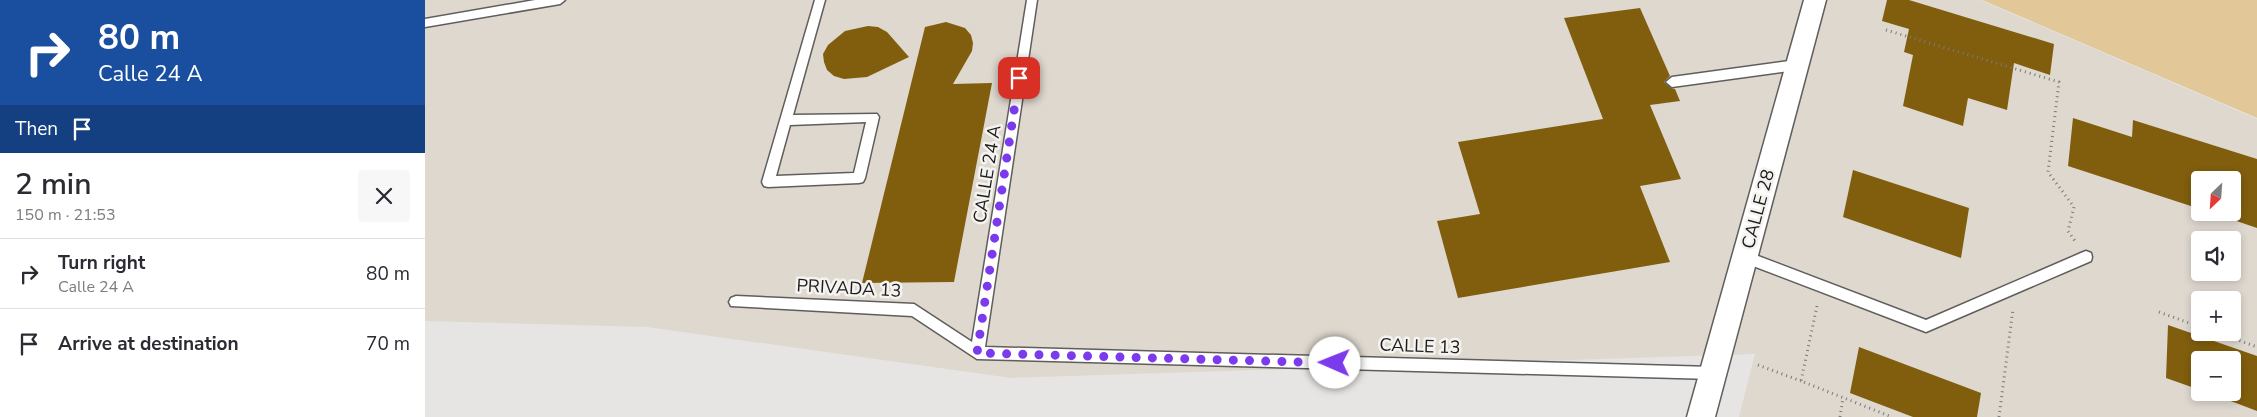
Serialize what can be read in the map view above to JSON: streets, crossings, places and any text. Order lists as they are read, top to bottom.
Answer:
{
  "streets": {
    "street": ["CALLE 28"],
    "lane": ["CALLE 24 A", "PRIVADA 13", "CALLE 13"]
  },
  "crossings": [
    ["CALLE 24 A", "PRIVADA 13"],
    ["CALLE 24 A", "CALLE 13"],
    ["CALLE 28", "CALLE 13"],
    ["PRIVADA 13", "CALLE 13"]
  ],
  "north": "bottom left",
  "page": {
    "turn": ["80 m", "Calle 24 A"],
    "then": "Then",
    "heading": ["2 min", "150 m · 21:53"],
    "map_buttons": ["+", "−"],
    "list": [
      {
        "name": "Turn right",
        "note": "Calle 24 A",
        "value": "80 m"
      },
      {
        "name": "Arrive at destination",
        "value": "70 m"
      }
    ]
  }
}
